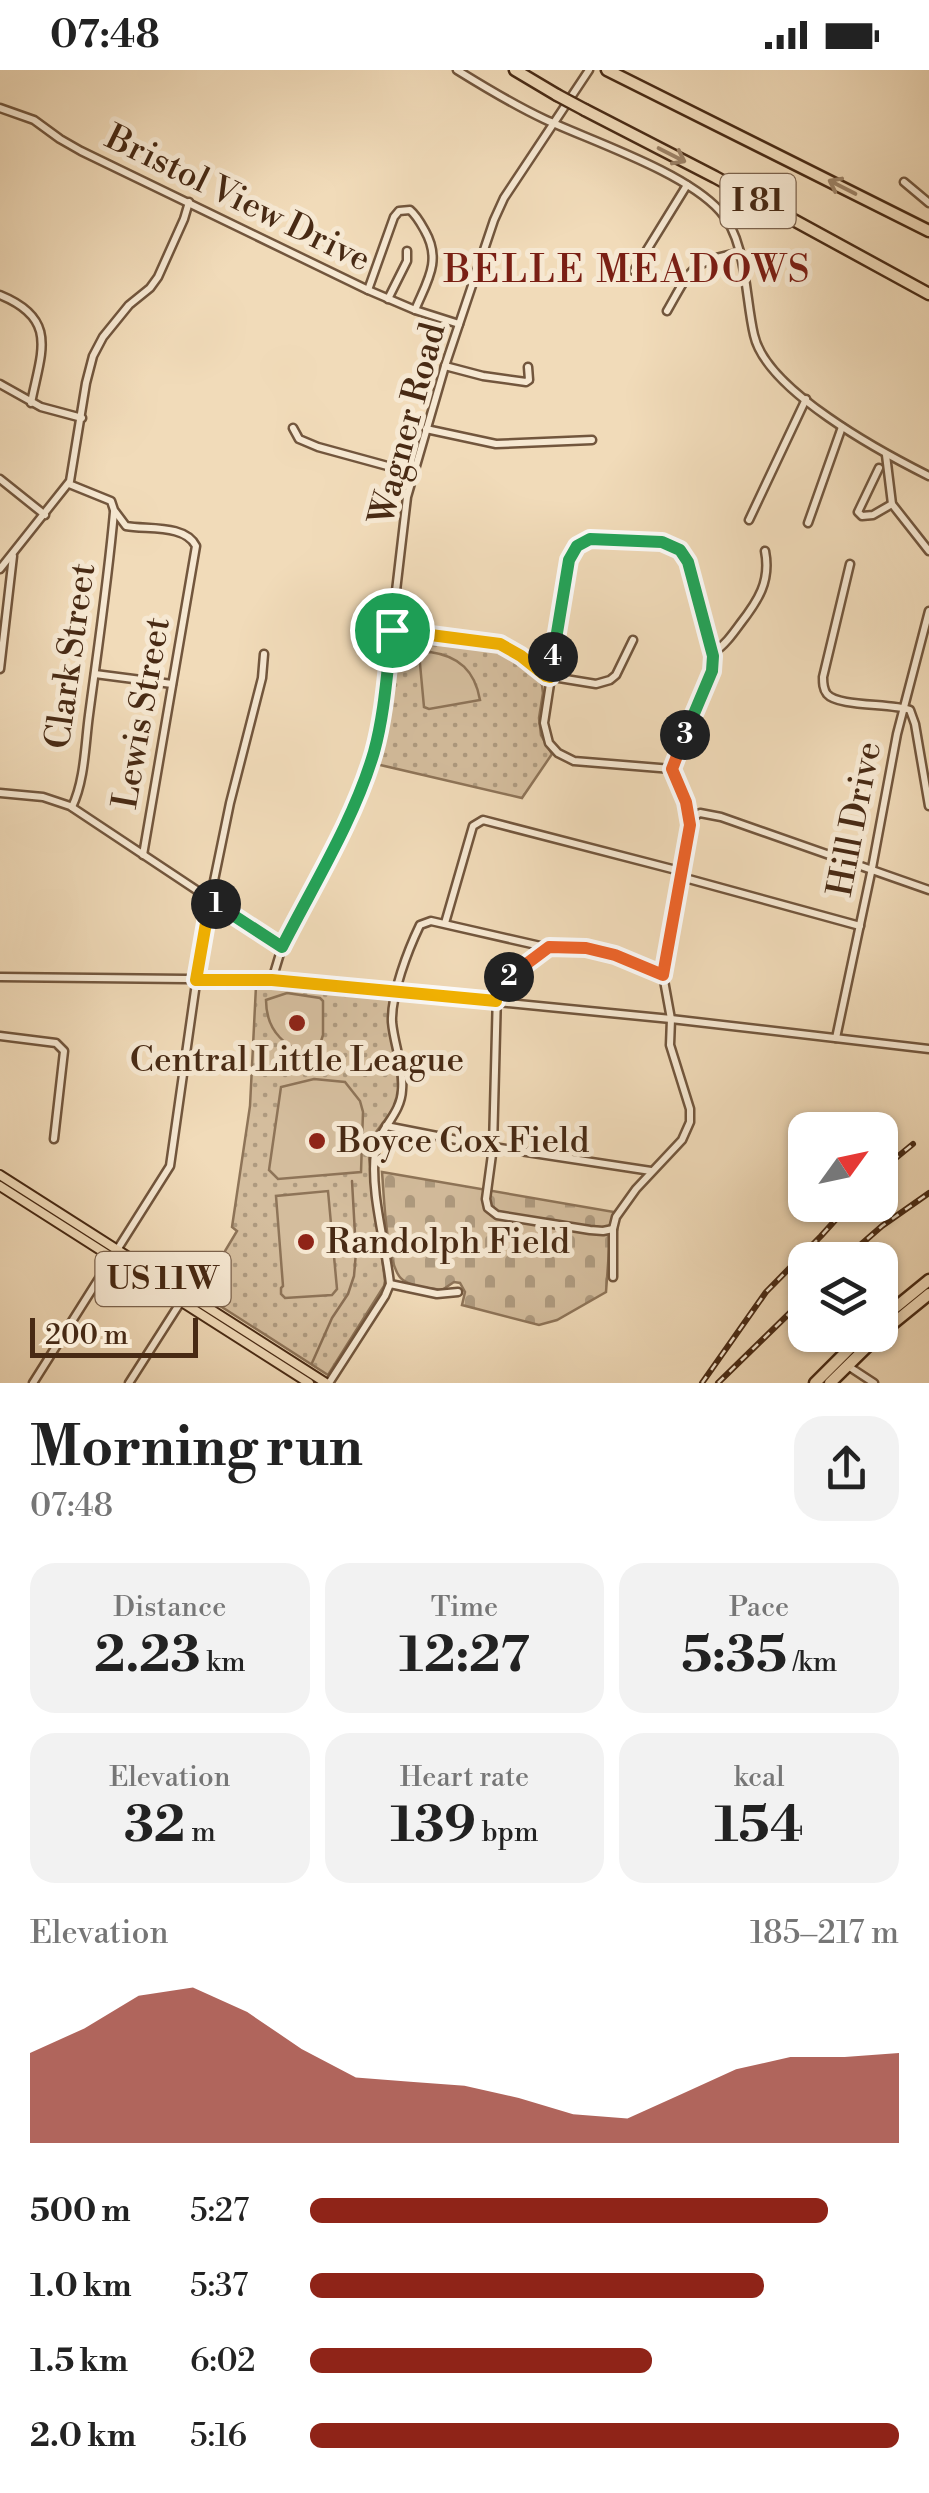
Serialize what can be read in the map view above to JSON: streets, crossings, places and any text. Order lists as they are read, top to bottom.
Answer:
{
  "streets": {
    "highway": ["I 81"],
    "main road": ["US 11W"],
    "street": [
      "Bristol View Drive",
      "Wagner Road",
      "Clark Street",
      "Lewis Street",
      "Hill Drive"
    ]
  },
  "crossings": [
    ["Bristol View Drive", "Wagner Road"],
    ["Clark Street", "Lewis Street"]
  ],
  "districts": ["BELLE MEADOWS"],
  "places": ["Central Little League", "Boyce Cox Field", "Randolph Field"],
  "scale_bar": "200 m",
  "north": "top right",
  "page": {
    "status": "07:48",
    "pins": [
      "4",
      "3",
      "1",
      "2"
    ],
    "scale": "200 m",
    "heading": ["Morning run", "07:48"],
    "stats": [
      ["Distance", "2.23 km"],
      ["Time", "12:27"],
      ["Pace", "5:35 /km"],
      ["Elevation", "32 m"],
      ["Heart rate", "139 bpm"],
      ["kcal", "154"]
    ],
    "chart": ["Elevation", "185–217 m"],
    "list": [
      {
        "name": "500 m",
        "note": "5:27"
      },
      {
        "name": "1.0 km",
        "note": "5:37"
      },
      {
        "name": "1.5 km",
        "note": "6:02"
      },
      {
        "name": "2.0 km",
        "note": "5:16"
      }
    ]
  }
}
